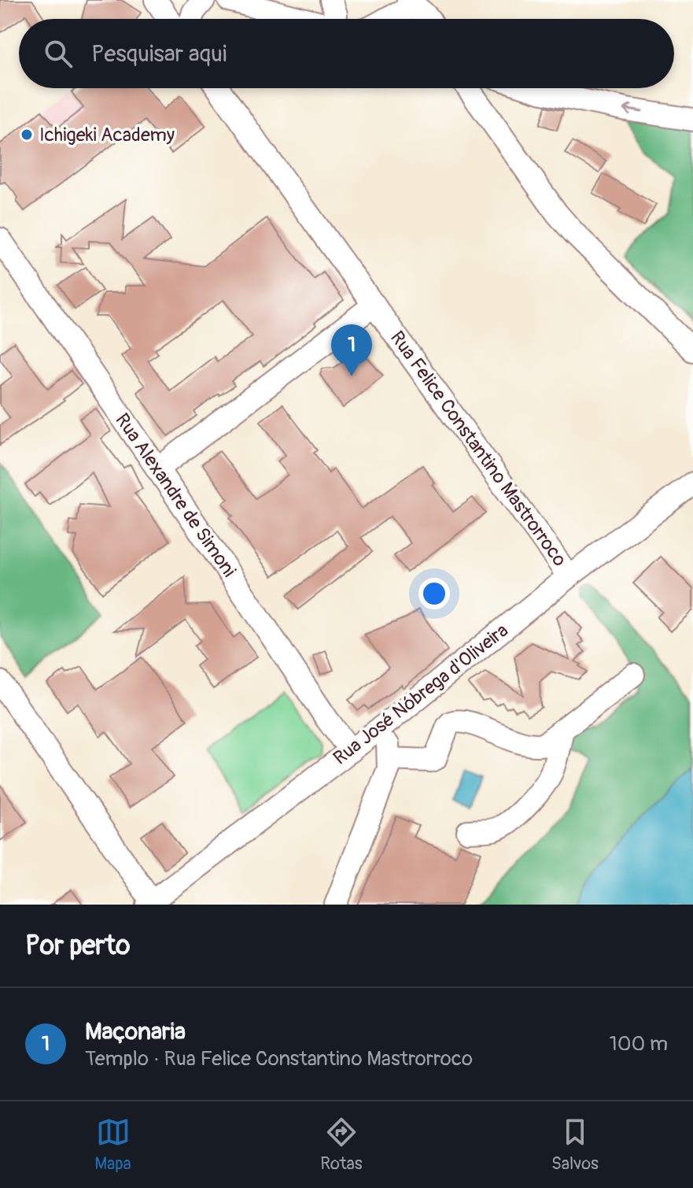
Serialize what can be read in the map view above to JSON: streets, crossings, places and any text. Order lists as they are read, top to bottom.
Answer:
{
  "streets": {
    "street": ["Rua Felice Constantino Mastrorroco", "Rua Alexandre de Simoni", "Rua José Nóbrega d'Oliveira"]
  },
  "crossings": [
    ["Rua Felice Constantino Mastrorroco", "Rua José Nóbrega d'Oliveira"],
    ["Rua Alexandre de Simoni", "Rua José Nóbrega d'Oliveira"]
  ],
  "places": ["Ichigeki Academy"],
  "page": {
    "search": "Pesquisar aqui",
    "pins": "1",
    "heading": "Por perto",
    "list": [
      {
        "mark": "1",
        "name": "Maçonaria",
        "note": "Templo · Rua Felice Constantino Mastrorroco",
        "value": "100 m"
      }
    ],
    "nav": ["Mapa", "Rotas", "Salvos"]
  }
}
